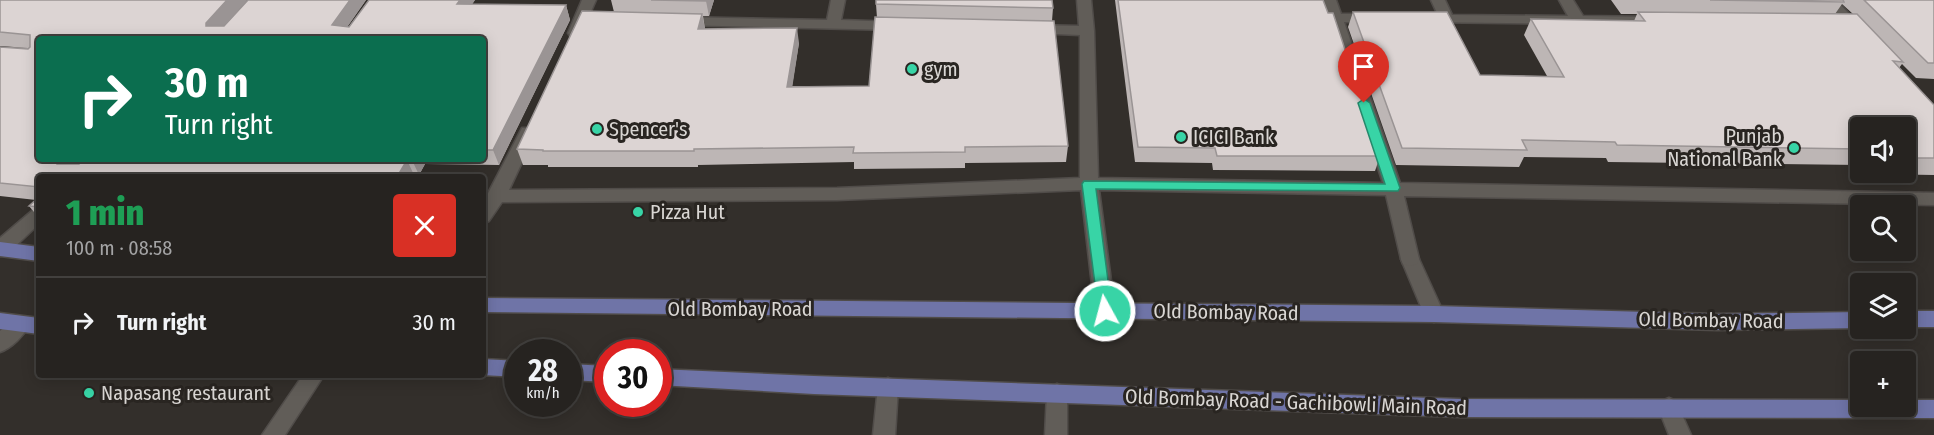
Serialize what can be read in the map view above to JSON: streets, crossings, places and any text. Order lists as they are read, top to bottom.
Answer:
{
  "streets": {
    "main road": ["Old Bombay Road", "Old Bombay Road - Gachibowli Main Road"]
  },
  "places": [
    "gym",
    "Spencer's",
    "ICICI Bank",
    "Punjab National Bank",
    "Pizza Hut",
    "Napasang restaurant"
  ],
  "page": {
    "turn": ["30 m", "Turn right"],
    "map_buttons": "+",
    "heading": ["1 min", "100 m · 08:58"],
    "list": [
      {
        "name": "Turn right",
        "value": "30 m"
      }
    ],
    "speed": "28 km/h",
    "limit": "30"
  }
}
